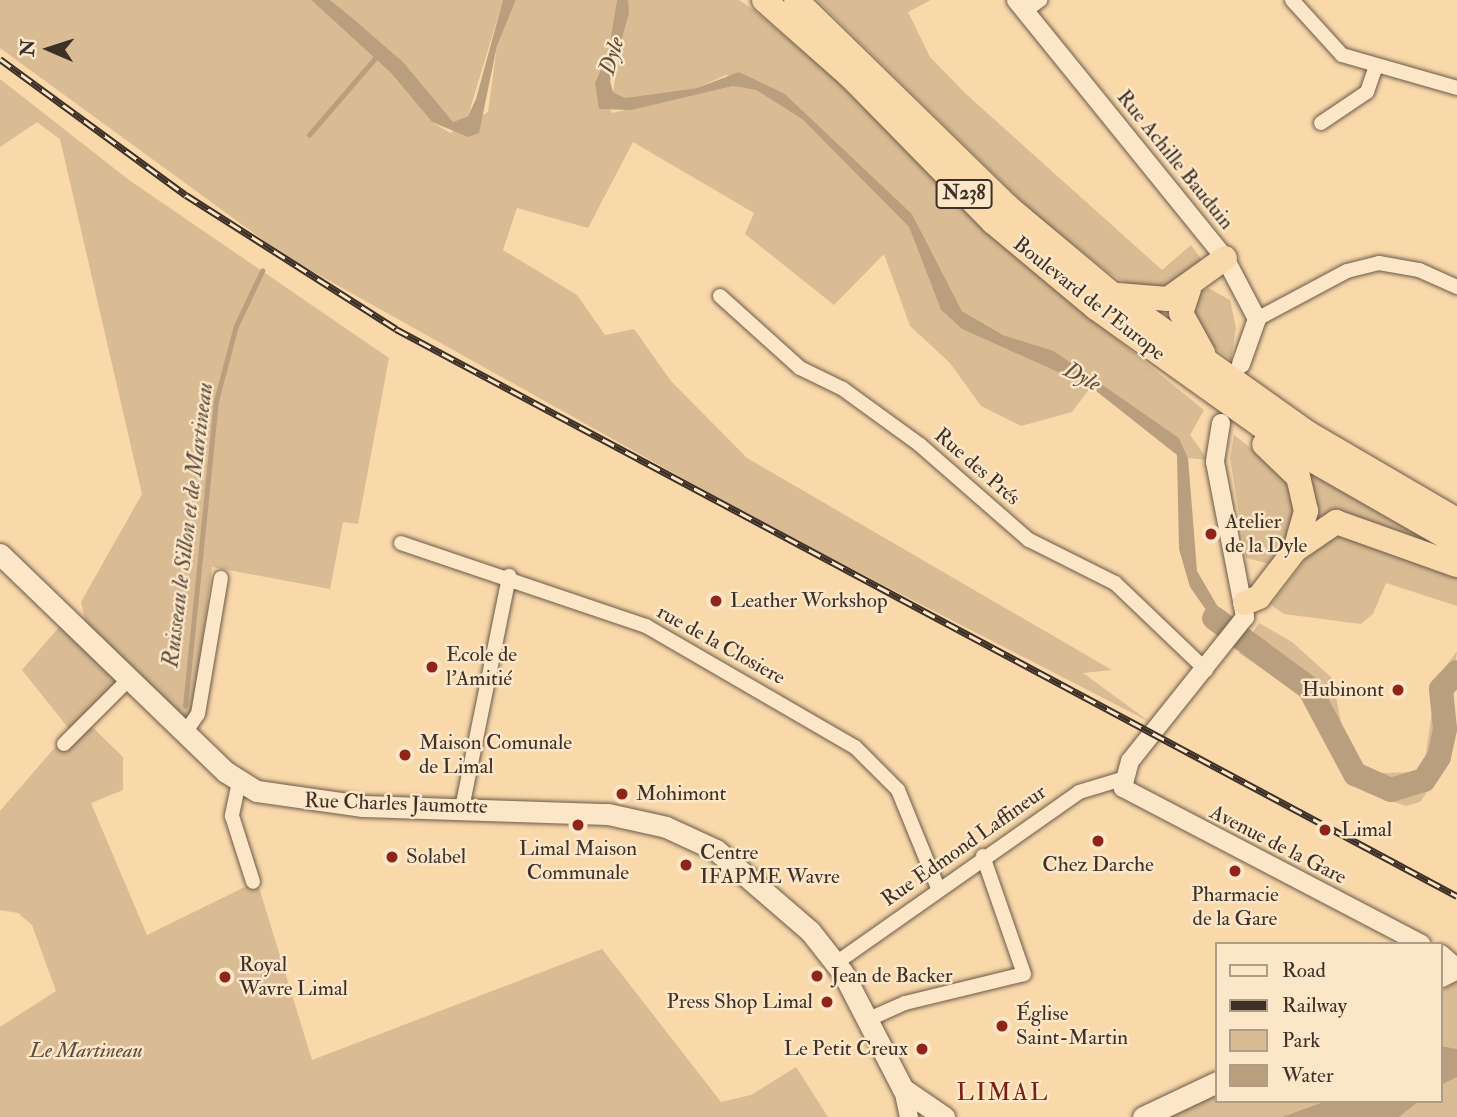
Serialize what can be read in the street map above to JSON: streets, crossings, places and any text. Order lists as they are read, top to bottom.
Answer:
{
  "streets": {
    "highway": ["N238", "Boulevard de l'Europe"],
    "main road": ["Rue Charles Jaumotte"],
    "street": [
      "Rue Achille Bauduin",
      "Rue des Prés",
      "rue de la Closiere",
      "Avenue de la Gare",
      "Rue Edmond Laffineur"
    ]
  },
  "crossings": [
    ["rue de la Closiere", "Rue Edmond Laffineur"],
    ["Rue Charles Jaumotte", "Rue Edmond Laffineur"],
    ["Avenue de la Gare", "Rue Edmond Laffineur"]
  ],
  "districts": ["LIMAL"],
  "water": ["Dyle", "Ruisseau le Sillon et de Martineau"],
  "parks": ["Le Martineau"],
  "places": [
    "Atelier de la Dyle",
    "Leather Workshop",
    "Ecole de l'Amitié",
    "Hubinont",
    "Maison Comunale de Limal",
    "Mohimont",
    "Limal Maison Communale",
    "Limal",
    "Chez Darche",
    "Solabel",
    "Centre IFAPME Wavre",
    "Pharmacie de la Gare",
    "Jean de Backer",
    "Royal Wavre Limal",
    "Press Shop Limal",
    "Église Saint-Martin",
    "Le Petit Creux"
  ],
  "legend": [
    "Road",
    "Railway",
    "Park",
    "Water"
  ],
  "north": "left"
}
